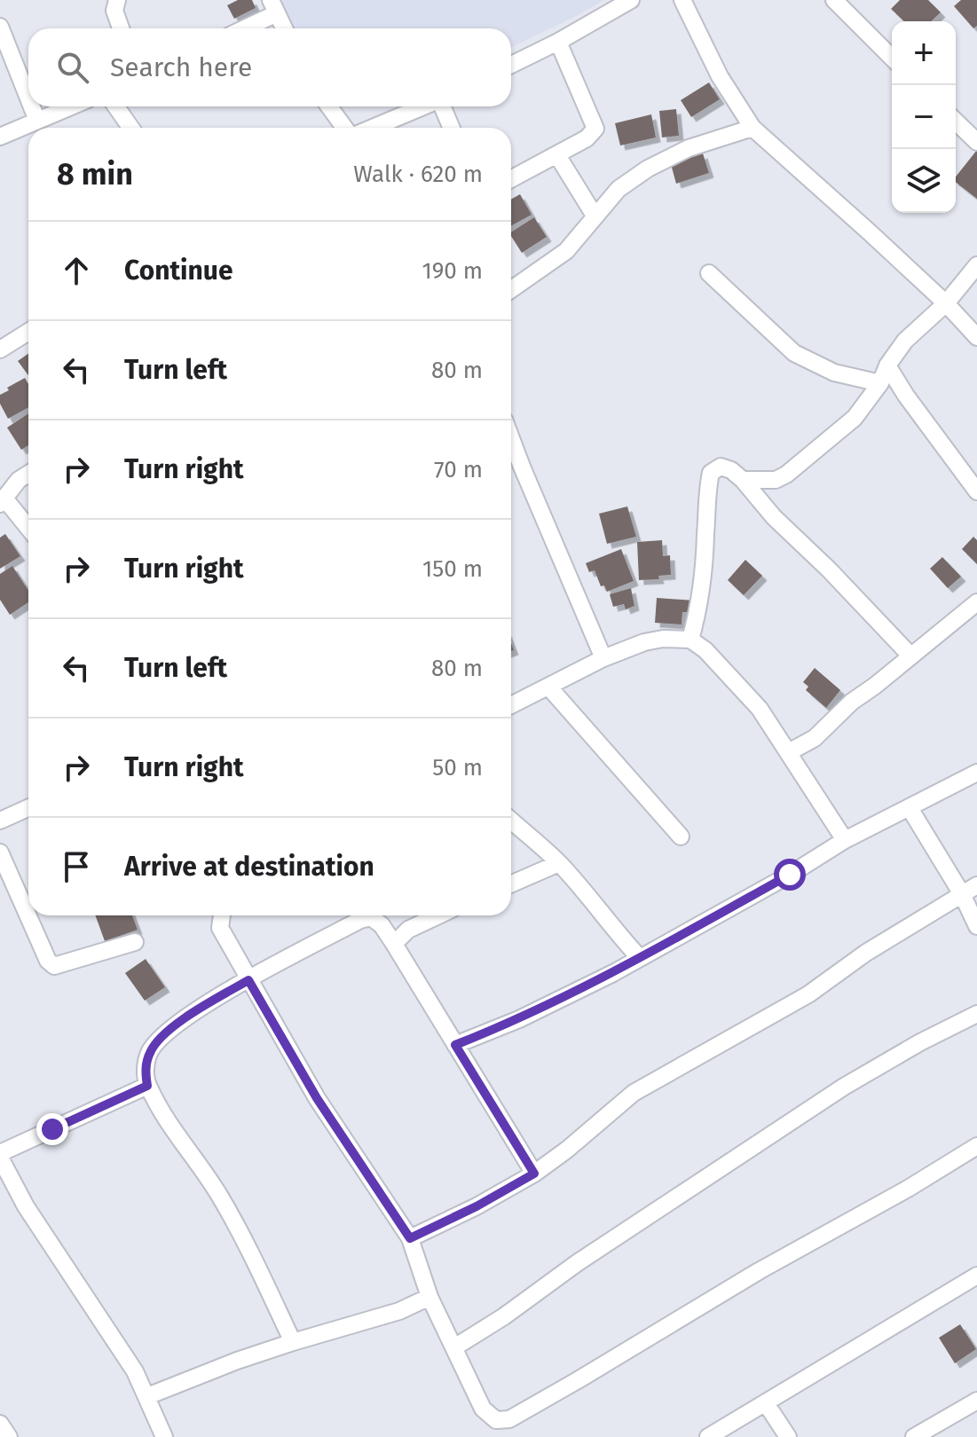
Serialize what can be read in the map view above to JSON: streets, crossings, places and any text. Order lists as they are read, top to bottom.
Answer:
{
  "page": {
    "map_buttons": ["+", "−"],
    "search": "Search here",
    "heading": ["8 min", "Walk · 620 m"],
    "list": [
      ["Continue", "190 m"],
      ["Turn left", "80 m"],
      ["Turn right", "70 m"],
      ["Turn right", "150 m"],
      ["Turn left", "80 m"],
      ["Turn right", "50 m"],
      "Arrive at destination"
    ]
  }
}
